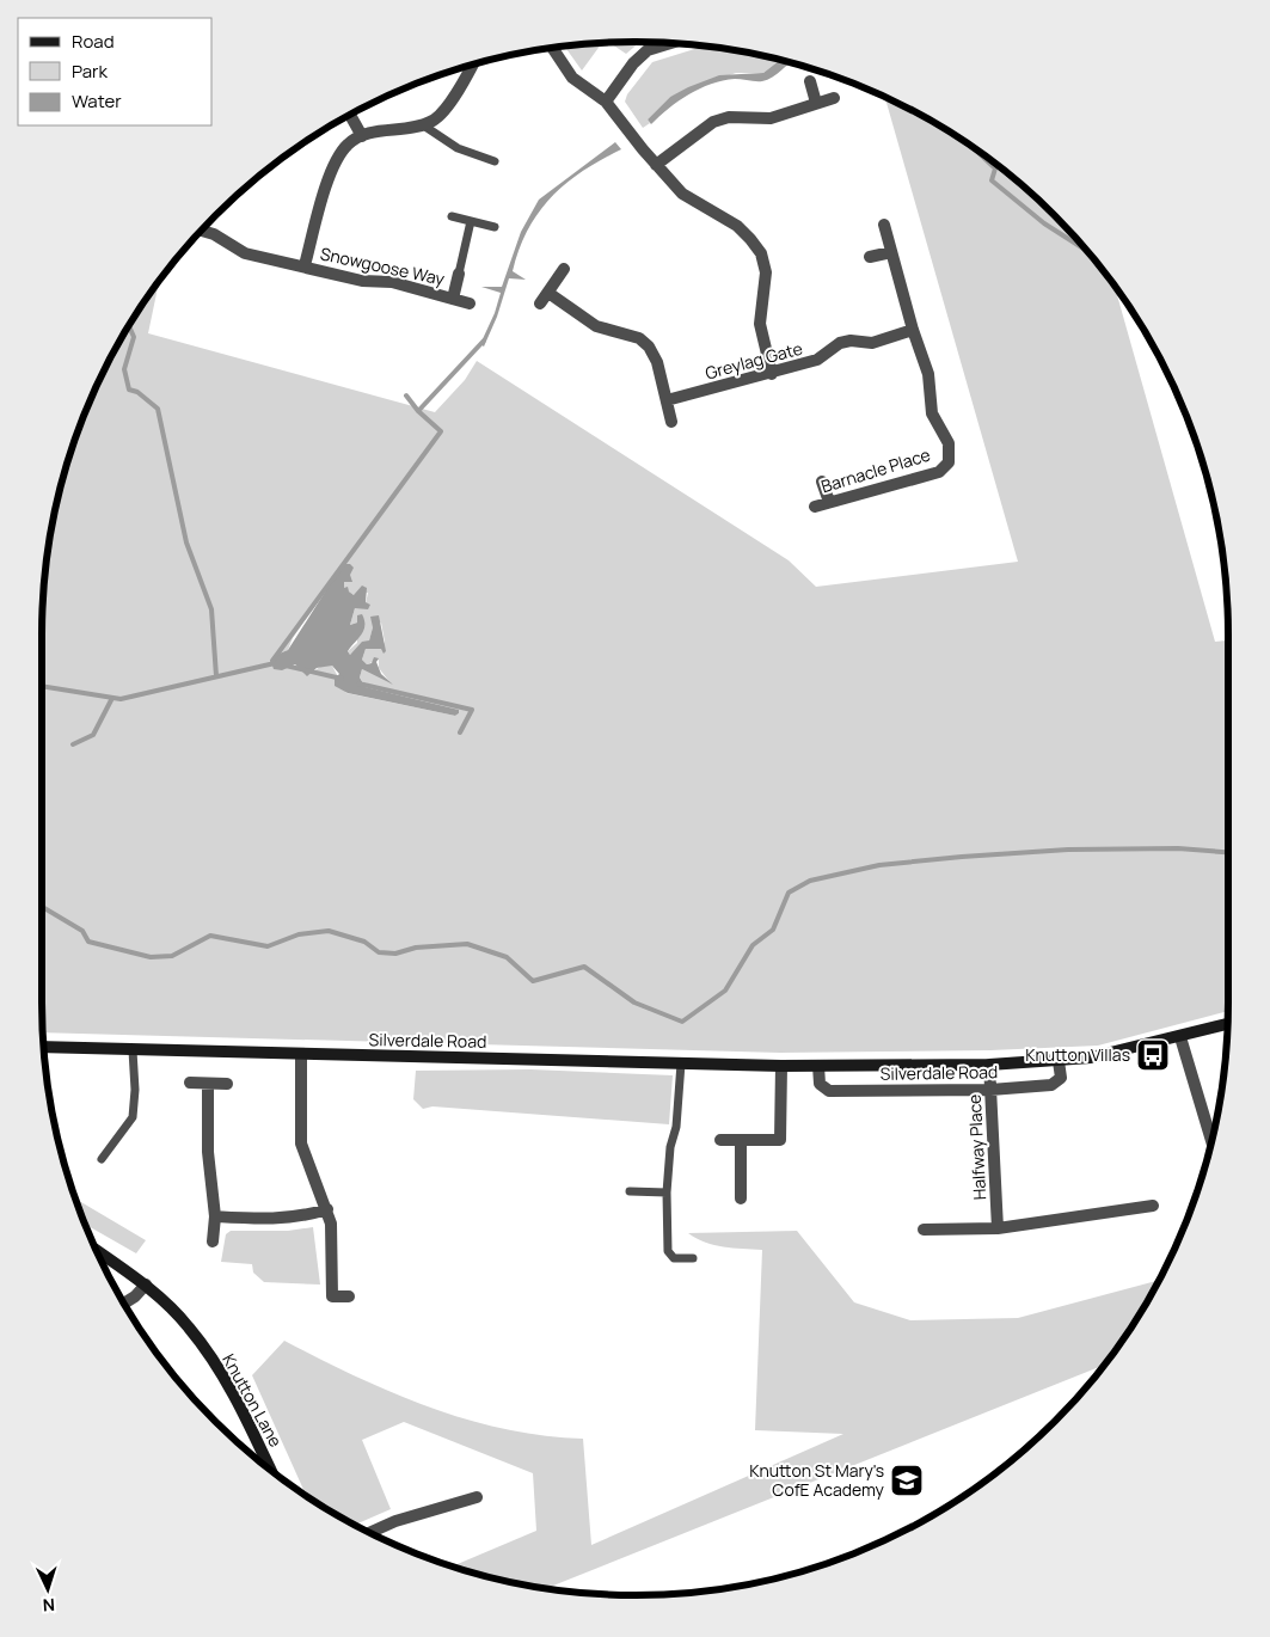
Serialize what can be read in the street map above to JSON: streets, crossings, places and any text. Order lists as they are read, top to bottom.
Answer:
{
  "streets": {
    "main road": ["Silverdale Road", "Knutton Lane"],
    "street": [
      "Snowgoose Way",
      "Greylag Gate",
      "Barnacle Place",
      "Halfway Place"
    ]
  },
  "crossings": [
    ["Greylag Gate", "Barnacle Place"],
    ["Silverdale Road", "Halfway Place"]
  ],
  "places": {
    "bus stop": ["Knutton Villas"],
    "school or university": ["Knutton St Mary's CofE Academy"]
  },
  "legend": ["Road", "Park", "Water"],
  "north": "bottom"
}
